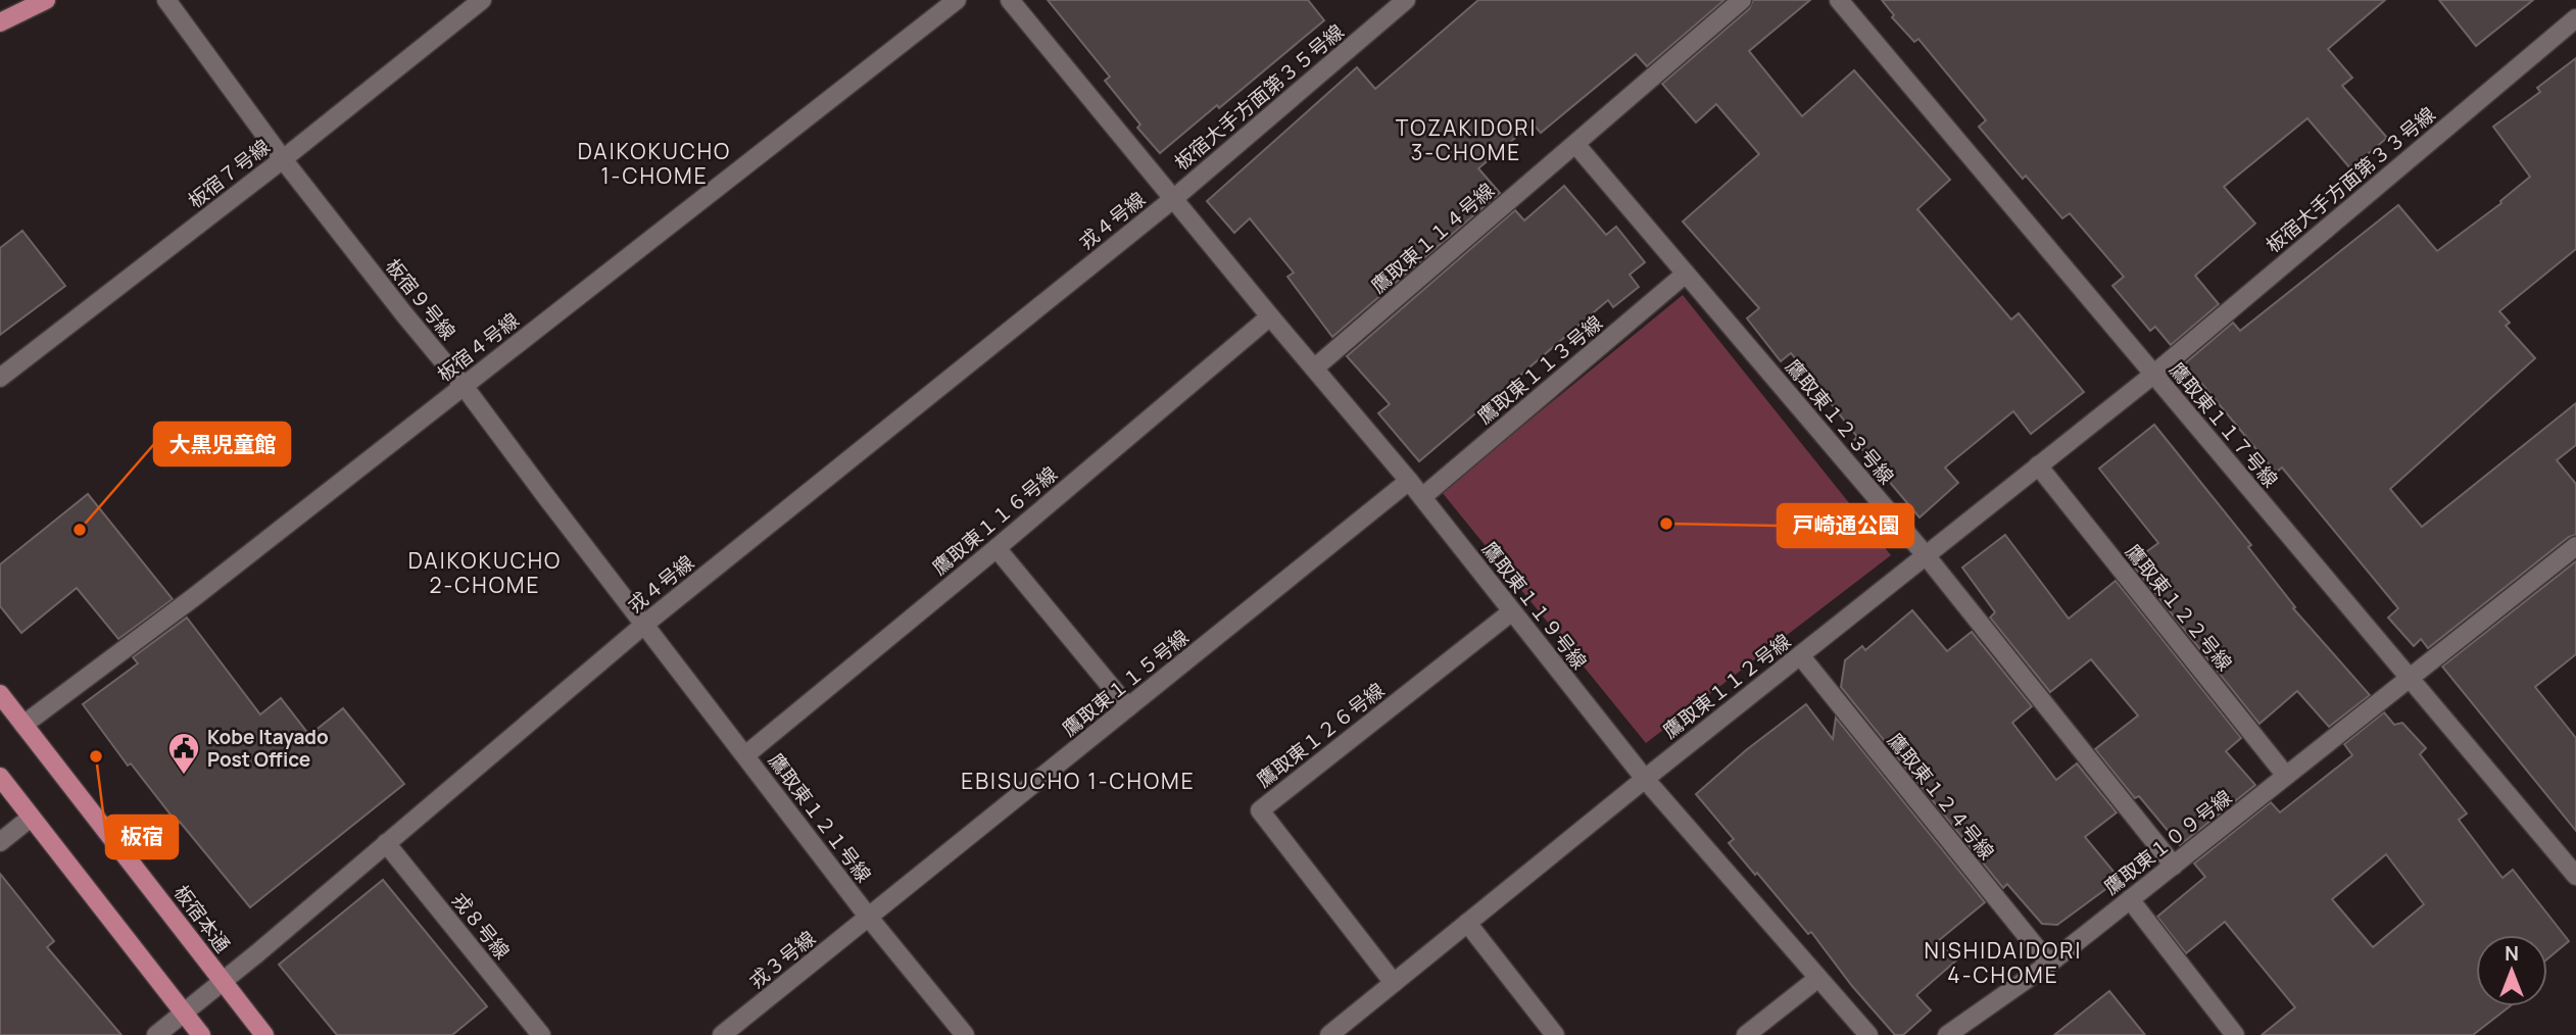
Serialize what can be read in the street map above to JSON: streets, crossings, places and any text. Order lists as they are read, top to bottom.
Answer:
{
  "streets": {
    "main road": ["板宿本通"],
    "street": [
      "板宿大手方面第３５号線",
      "板宿７号線",
      "板宿大手方面第３３号線",
      "戎４号線",
      "鷹取東１１４号線",
      "板宿９号線",
      "板宿４号線",
      "鷹取東１１３号線",
      "鷹取東１２３号線",
      "鷹取東１１７号線",
      "鷹取東１１６号線",
      "鷹取東１１９号線",
      "鷹取東１２２号線",
      "鷹取東１１５号線",
      "鷹取東１１２号線",
      "鷹取東１２６号線",
      "鷹取東１２４号線",
      "鷹取東１２１号線",
      "鷹取東１０９号線",
      "戎８号線",
      "戎３号線"
    ]
  },
  "crossings": [
    ["板宿大手方面第３５号線", "戎４号線"],
    ["板宿大手方面第３５号線", "鷹取東１１９号線"],
    ["板宿７号線", "板宿９号線"],
    ["板宿大手方面第３３号線", "鷹取東１１７号線"],
    ["板宿大手方面第３３号線", "鷹取東１１２号線"],
    ["戎４号線", "板宿９号線"],
    ["戎４号線", "鷹取東１１９号線"],
    ["戎４号線", "鷹取東１２１号線"],
    ["戎４号線", "板宿本通"],
    ["戎４号線", "戎８号線"],
    ["鷹取東１１４号線", "鷹取東１２３号線"],
    ["鷹取東１１４号線", "鷹取東１１９号線"],
    ["板宿９号線", "板宿４号線"],
    ["板宿９号線", "鷹取東１２１号線"],
    ["板宿４号線", "板宿本通"],
    ["鷹取東１１３号線", "鷹取東１２３号線"],
    ["鷹取東１１３号線", "鷹取東１１９号線"],
    ["鷹取東１２３号線", "鷹取東１１２号線"],
    ["鷹取東１２３号線", "鷹取東１０９号線"],
    ["鷹取東１１７号線", "鷹取東１１２号線"],
    ["鷹取東１１７号線", "鷹取東１０９号線"],
    ["鷹取東１１６号線", "鷹取東１１９号線"],
    ["鷹取東１１６号線", "鷹取東１２１号線"],
    ["鷹取東１１９号線", "鷹取東１１５号線"],
    ["鷹取東１１９号線", "鷹取東１１２号線"],
    ["鷹取東１１９号線", "鷹取東１２６号線"],
    ["鷹取東１２２号線", "鷹取東１１２号線"],
    ["鷹取東１２２号線", "鷹取東１０９号線"],
    ["鷹取東１１５号線", "鷹取東１２１号線"],
    ["鷹取東１１５号線", "戎３号線"],
    ["鷹取東１１２号線", "鷹取東１２６号線"],
    ["鷹取東１１２号線", "鷹取東１２４号線"],
    ["鷹取東１２４号線", "鷹取東１０９号線"],
    ["鷹取東１２１号線", "戎３号線"]
  ],
  "districts": [
    "TOZAKIDORI 3-CHOME",
    "DAIKOKUCHO 1-CHOME",
    "DAIKOKUCHO 2-CHOME",
    "EBISUCHO 1-CHOME",
    "NISHIDAIDORI 4-CHOME"
  ],
  "places": {
    "other": ["戸崎通公園", "大黒児童館", "板宿"],
    "public building": ["Kobe Itayado Post Office"]
  },
  "north": "top"
}
